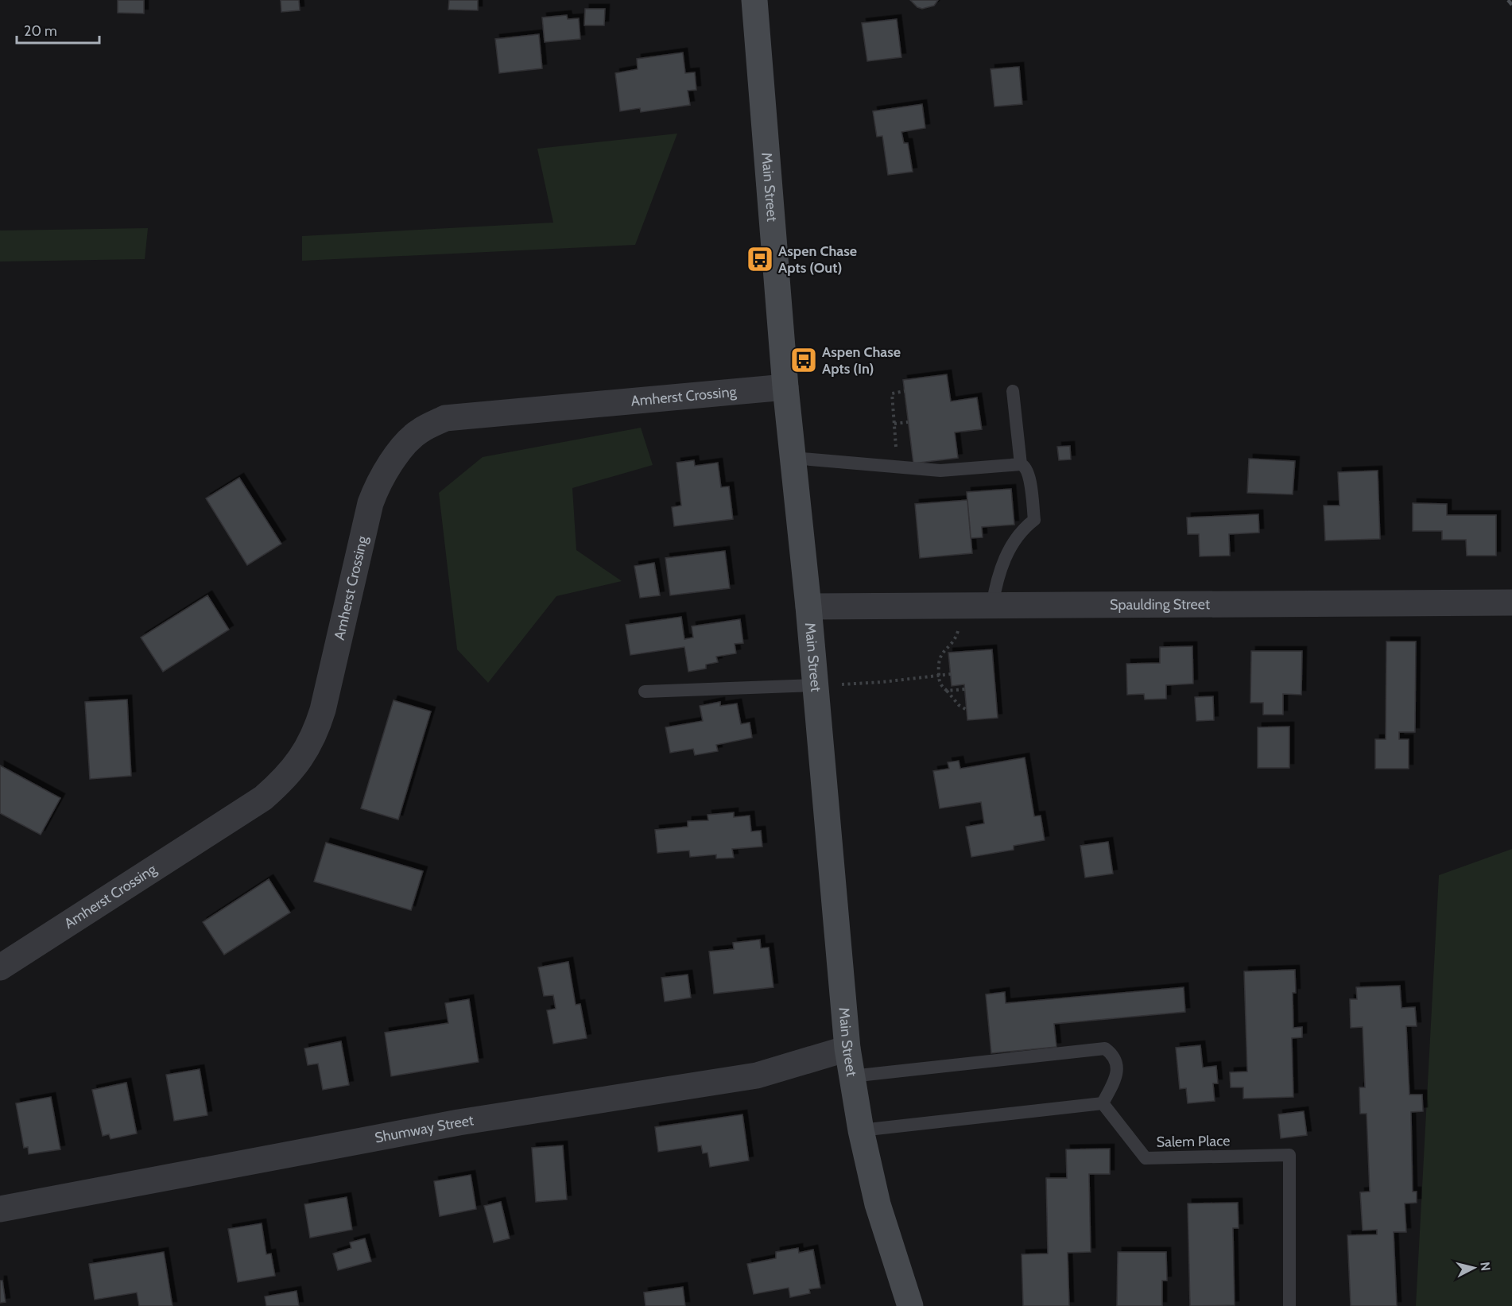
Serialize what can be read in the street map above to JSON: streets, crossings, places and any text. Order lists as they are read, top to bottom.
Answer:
{
  "streets": {
    "main road": ["Main Street"],
    "street": ["Amherst Crossing", "Spaulding Street", "Shumway Street"],
    "lane": ["Salem Place"]
  },
  "crossings": [
    ["Main Street", "Amherst Crossing"],
    ["Main Street", "Spaulding Street"],
    ["Main Street", "Shumway Street"]
  ],
  "places": {
    "bus stop": ["Aspen Chase Apts (Out)", "Aspen Chase Apts (In)"]
  },
  "scale_bar": "20 m",
  "north": "right"
}
